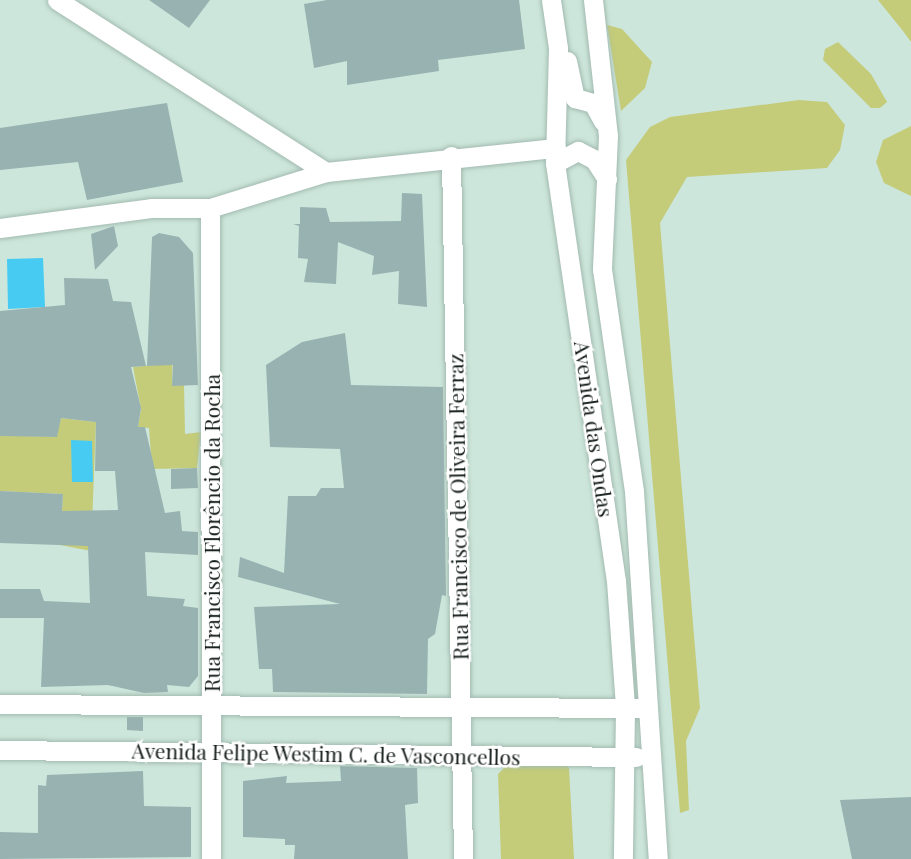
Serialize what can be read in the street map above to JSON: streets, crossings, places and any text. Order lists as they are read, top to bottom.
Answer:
{
  "streets": {
    "street": [
      "Avenida das Ondas",
      "Rua Francisco de Oliveira Ferraz",
      "Rua Francisco Florêncio da Rocha",
      "Avenida Felipe Westim C. de Vasconcellos"
    ]
  },
  "crossings": [
    ["Avenida das Ondas", "Avenida Felipe Westim C. de Vasconcellos"],
    ["Rua Francisco de Oliveira Ferraz", "Avenida Felipe Westim C. de Vasconcellos"],
    ["Rua Francisco Florêncio da Rocha", "Avenida Felipe Westim C. de Vasconcellos"]
  ]
}
